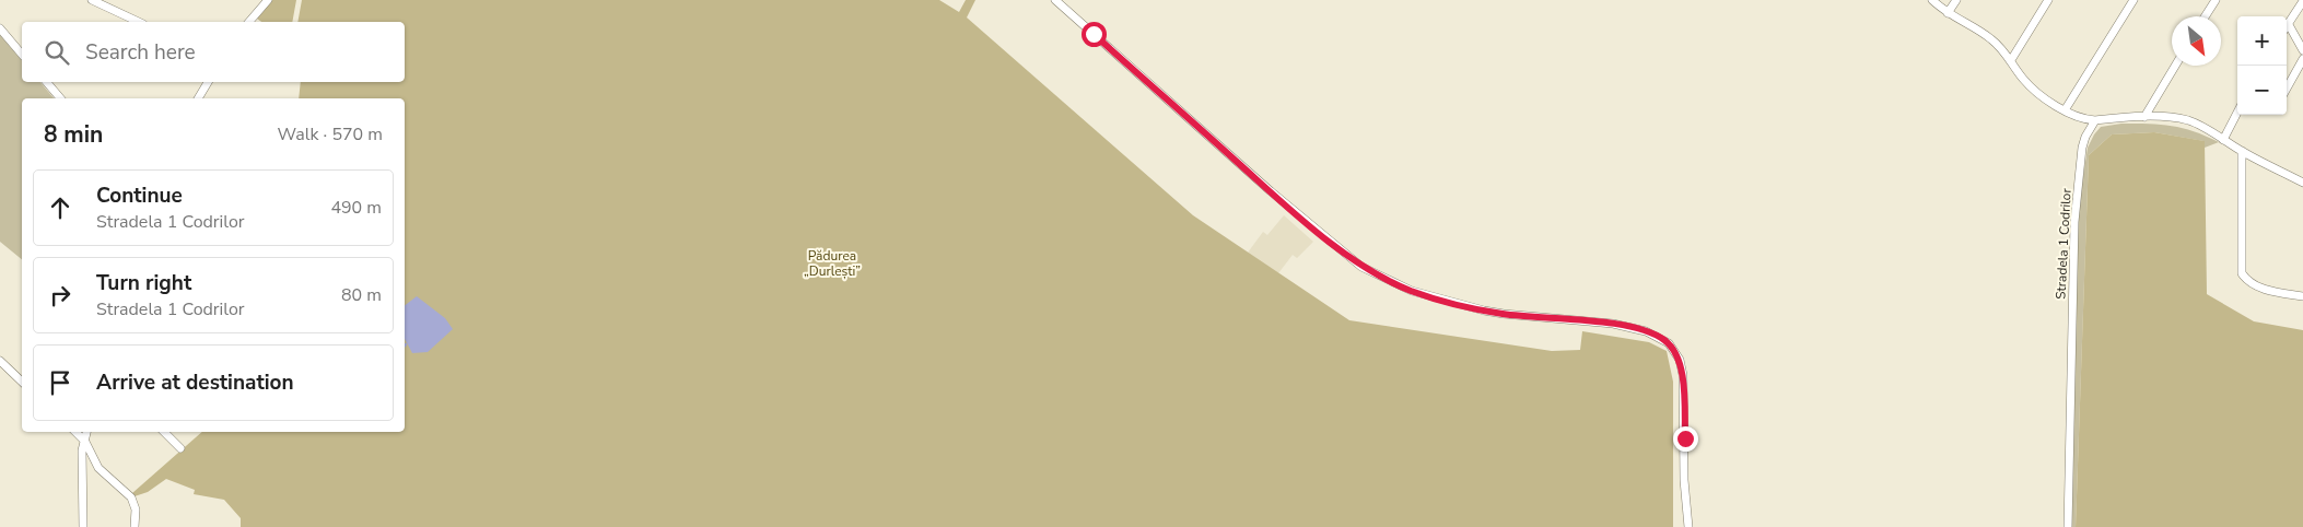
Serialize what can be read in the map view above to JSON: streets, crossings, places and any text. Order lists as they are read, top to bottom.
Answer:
{
  "streets": {
    "street": ["Stradela 1 Codrilor"]
  },
  "parks": ["Pădurea „Durlești”"],
  "north": "bottom right",
  "page": {
    "map_buttons": ["+", "−"],
    "search": "Search here",
    "heading": ["8 min", "Walk · 570 m"],
    "list": [
      ["Continue", "Stradela 1 Codrilor", "490 m"],
      ["Turn right", "Stradela 1 Codrilor", "80 m"],
      "Arrive at destination"
    ]
  }
}
